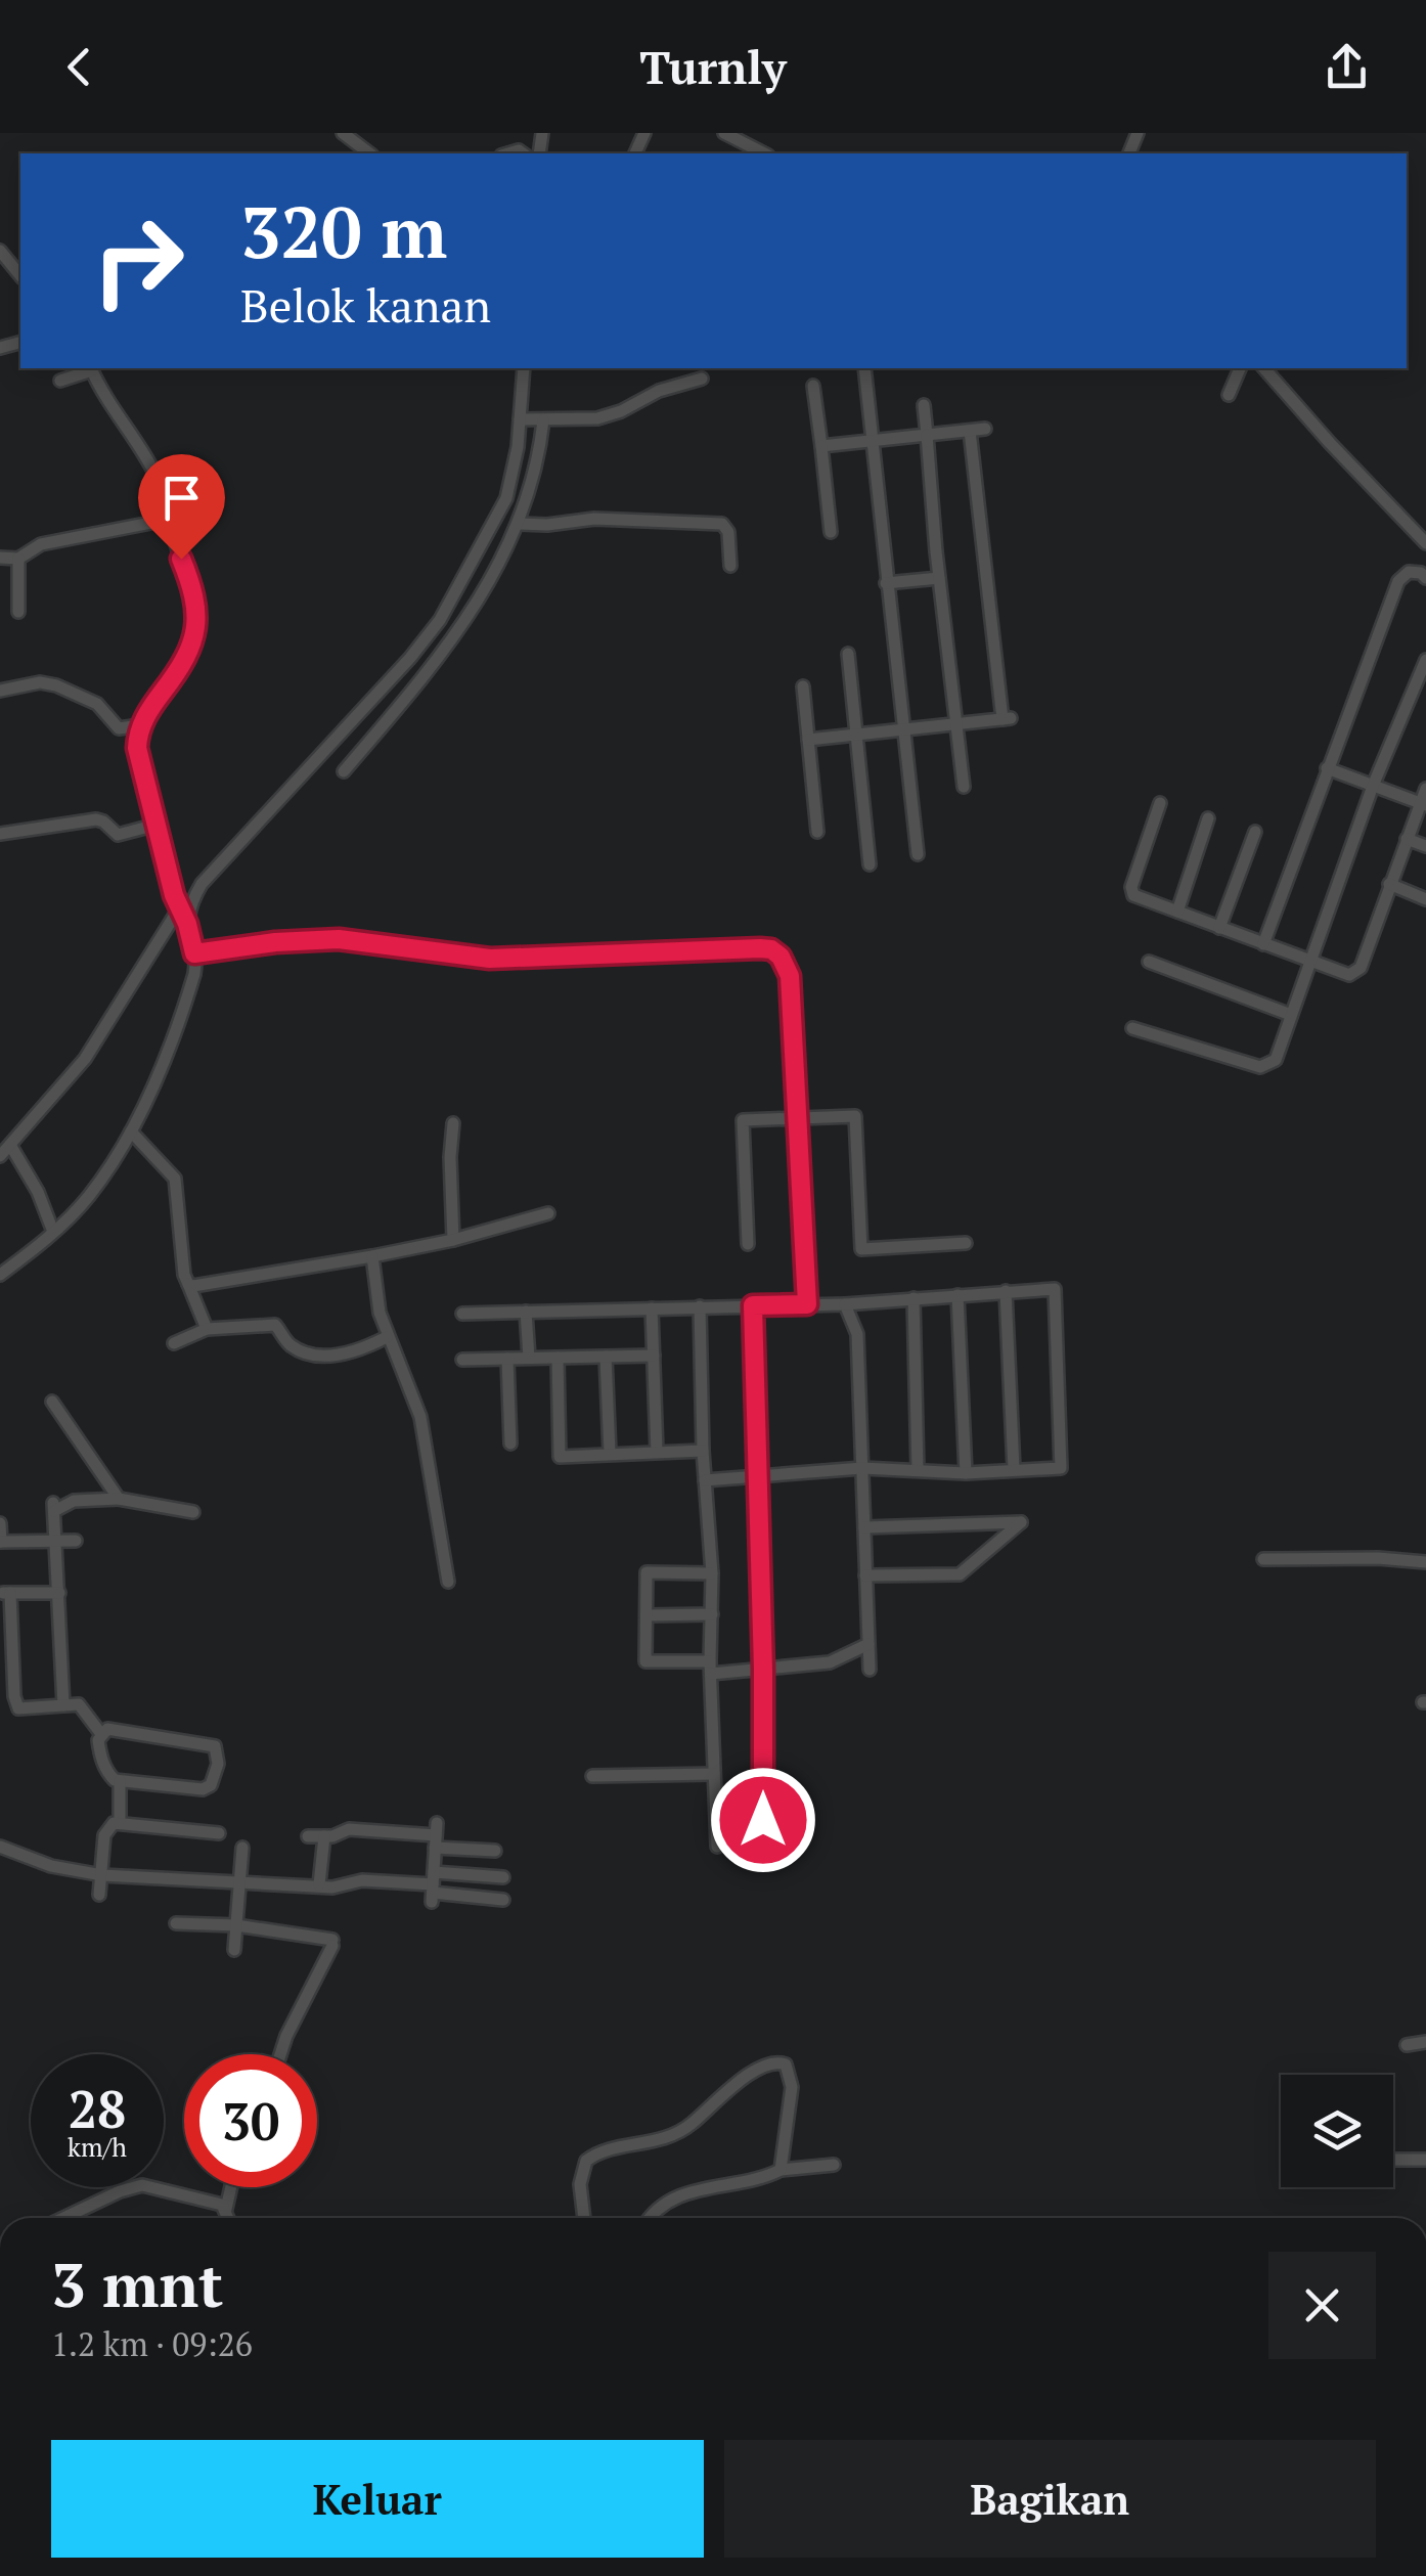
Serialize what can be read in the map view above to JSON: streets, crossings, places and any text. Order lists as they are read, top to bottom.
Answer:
{
  "page": {
    "header": "Turnly",
    "turn": ["320 m", "Belok kanan"],
    "speed": "28 km/h",
    "limit": "30",
    "heading": ["3 mnt", "1.2 km · 09:26"],
    "buttons": ["Keluar", "Bagikan"]
  }
}
